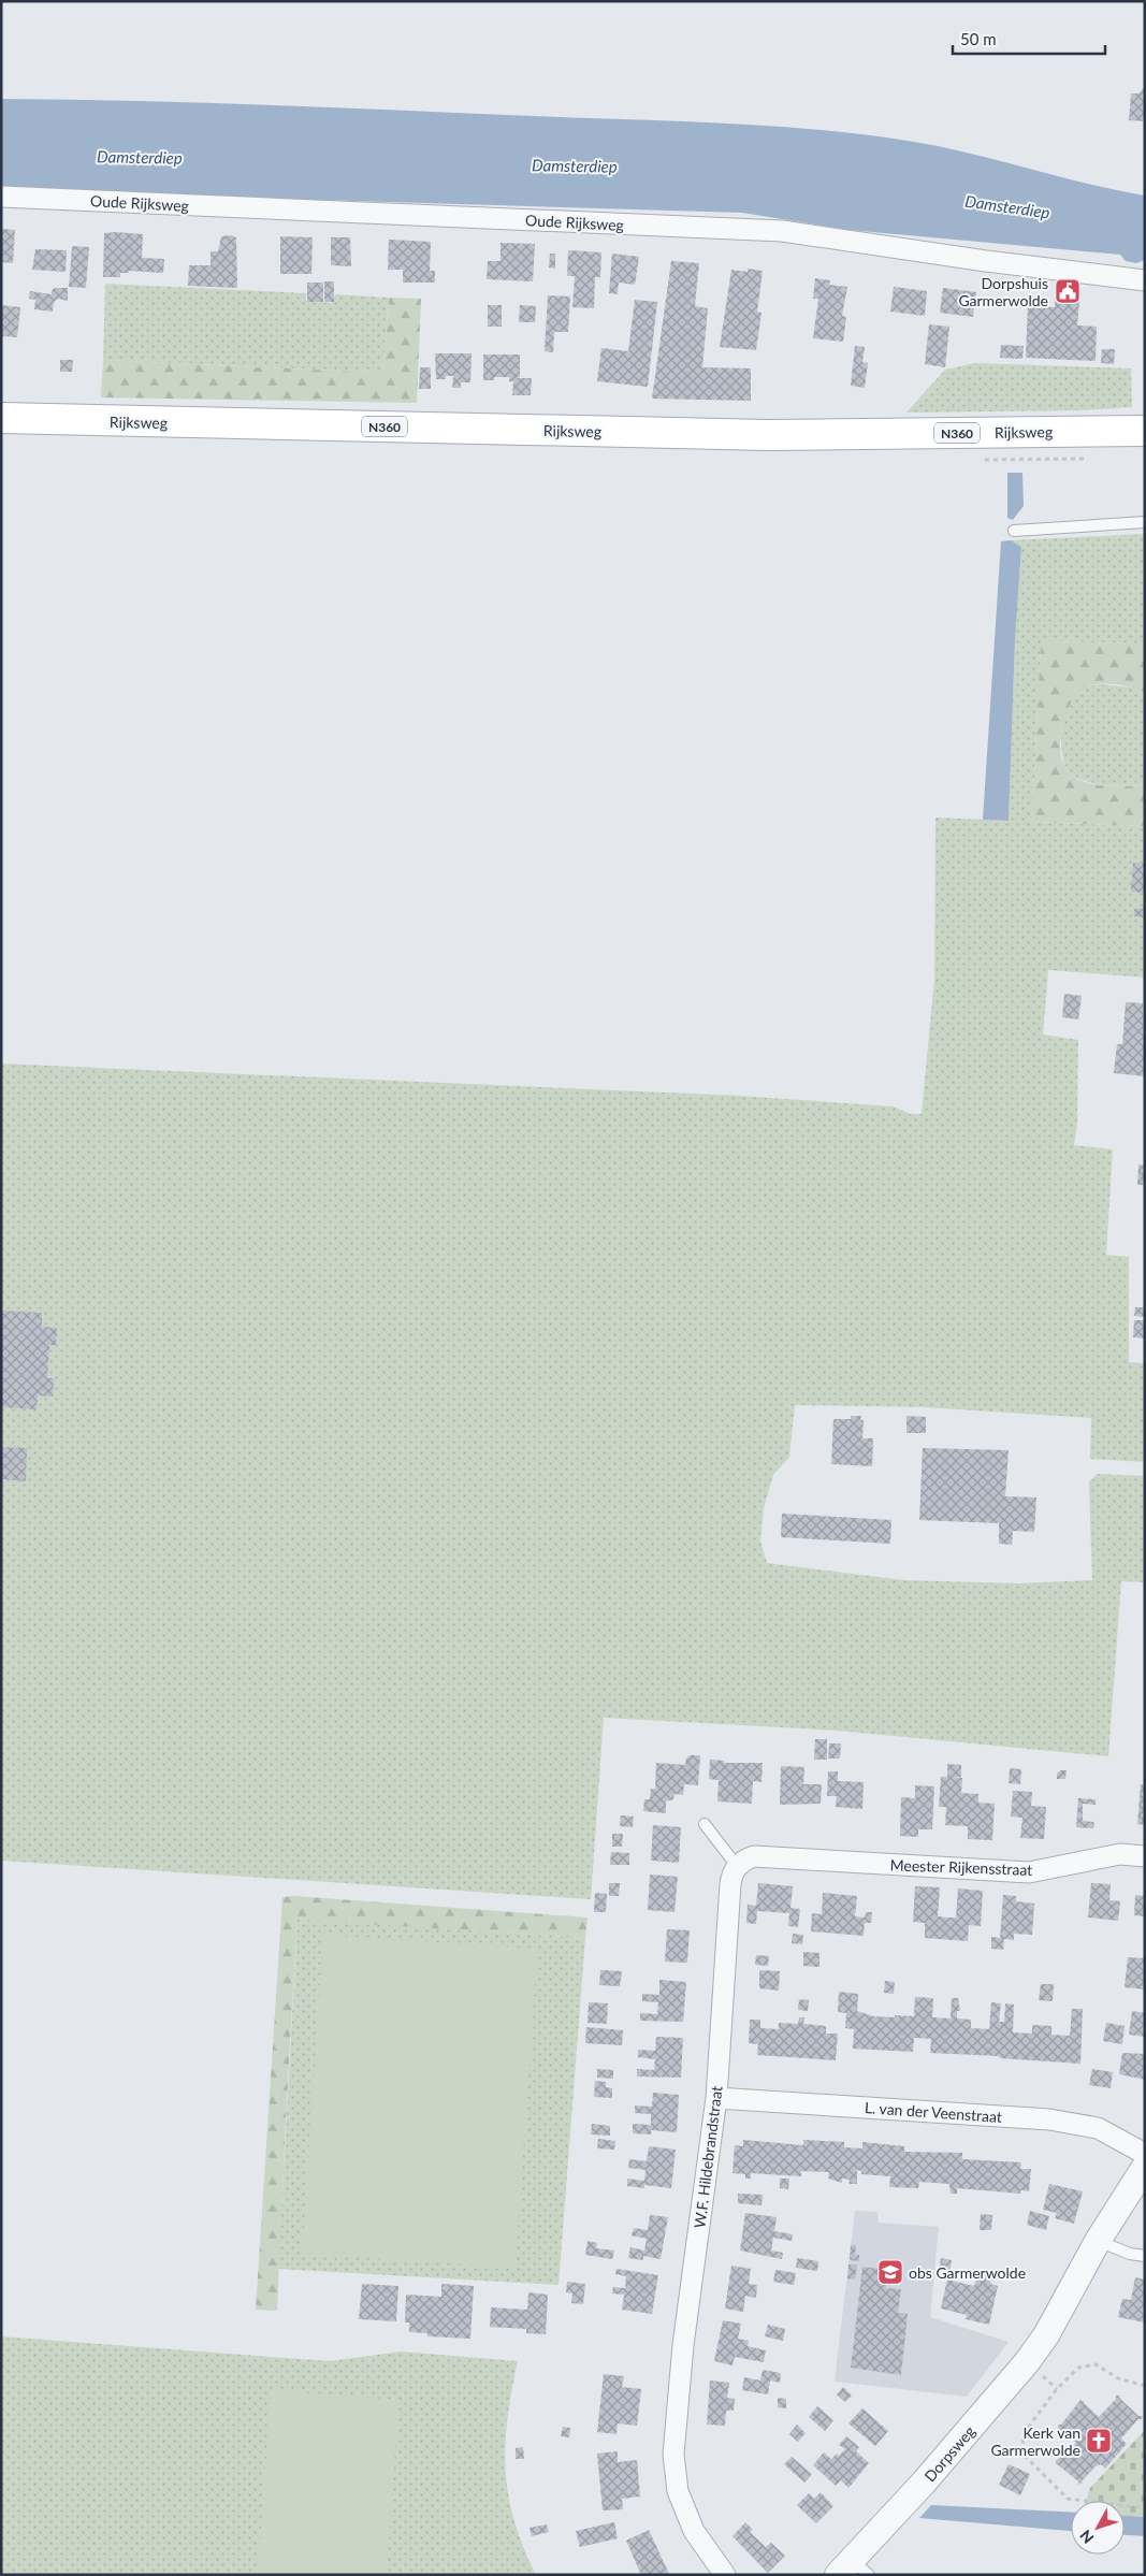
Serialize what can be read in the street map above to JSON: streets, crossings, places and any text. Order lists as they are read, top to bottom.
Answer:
{
  "streets": {
    "main road": ["Rijksweg", "N360"],
    "street": [
      "Oude Rijksweg",
      "Meester Rijkensstraat",
      "L. van der Veenstraat",
      "W.F. Hildebrandstraat",
      "Dorpsweg"
    ]
  },
  "crossings": [
    ["Meester Rijkensstraat", "W.F. Hildebrandstraat"],
    ["L. van der Veenstraat", "W.F. Hildebrandstraat"]
  ],
  "water": ["Damsterdiep"],
  "places": {
    "public building": ["Dorpshuis Garmerwolde"],
    "school or university": ["obs Garmerwolde"],
    "church": ["Kerk van Garmerwolde"]
  },
  "scale_bar": "50 m",
  "north": "bottom left"
}
